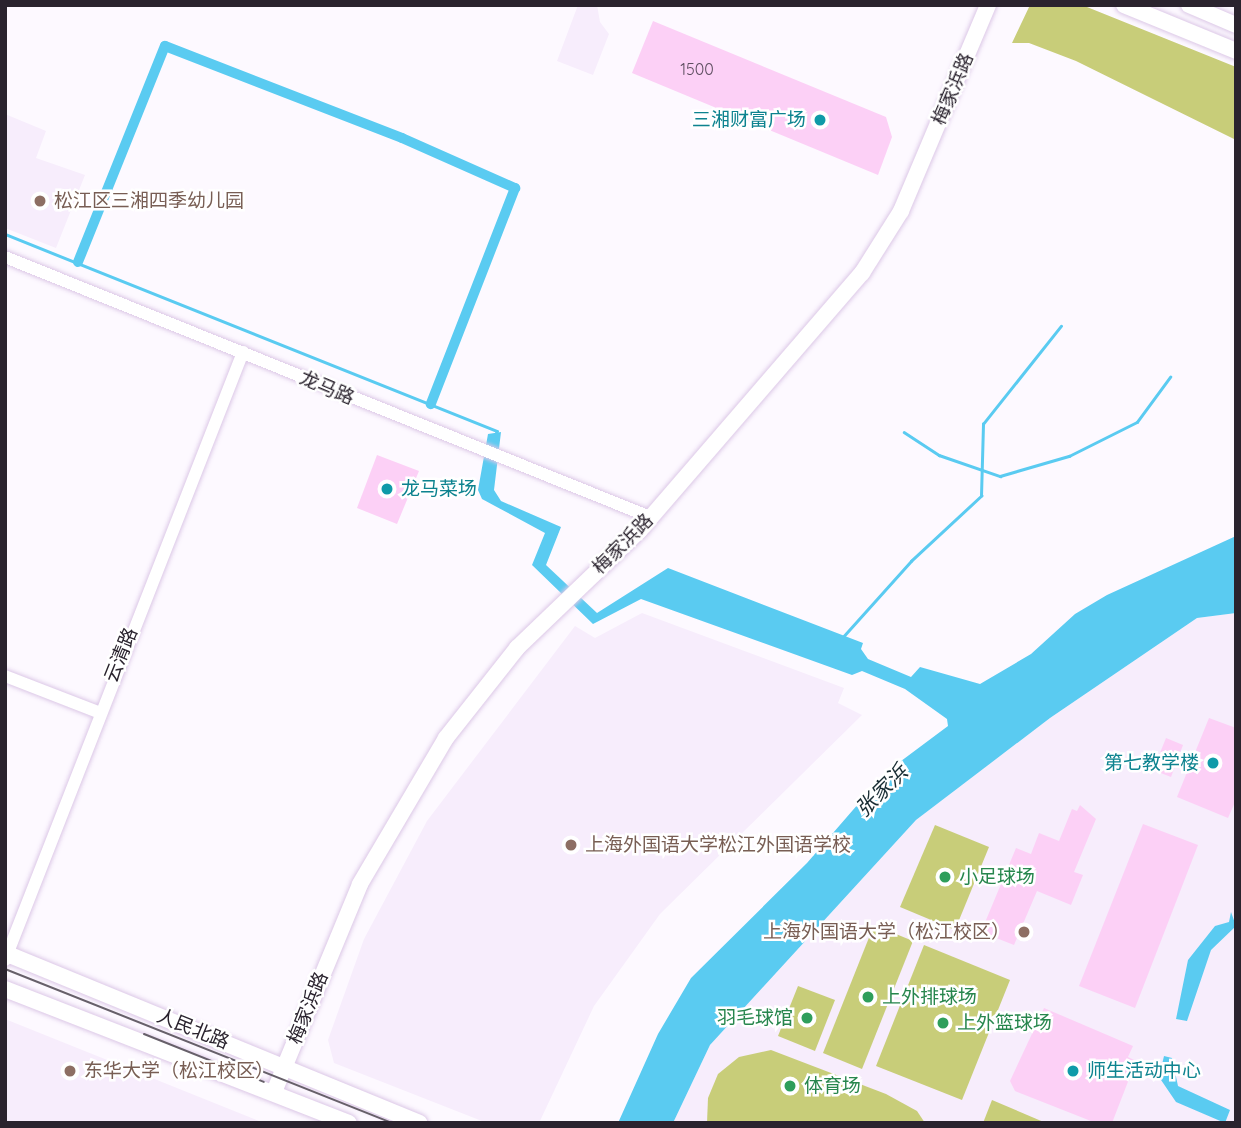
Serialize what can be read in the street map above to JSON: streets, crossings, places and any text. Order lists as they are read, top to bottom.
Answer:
{
  "streets": {
    "main road": ["梅家浜路", "人民北路"],
    "street": ["龙马路", "云清路"]
  },
  "crossings": [
    ["梅家浜路", "龙马路"],
    ["梅家浜路", "人民北路"],
    ["龙马路", "云清路"],
    ["云清路", "人民北路"]
  ],
  "water": ["张家浜"],
  "places": [
    "三湘财富广场",
    "松江区三湘四季幼儿园",
    "龙马菜场",
    "第七教学楼",
    "上海外国语大学松江外国语学校",
    "小足球场",
    "上海外国语大学（松江校区）",
    "上外排球场",
    "羽毛球馆",
    "上外篮球场",
    "东华大学（松江校区）",
    "师生活动中心",
    "体育场"
  ],
  "house_numbers": ["1500"]
}
